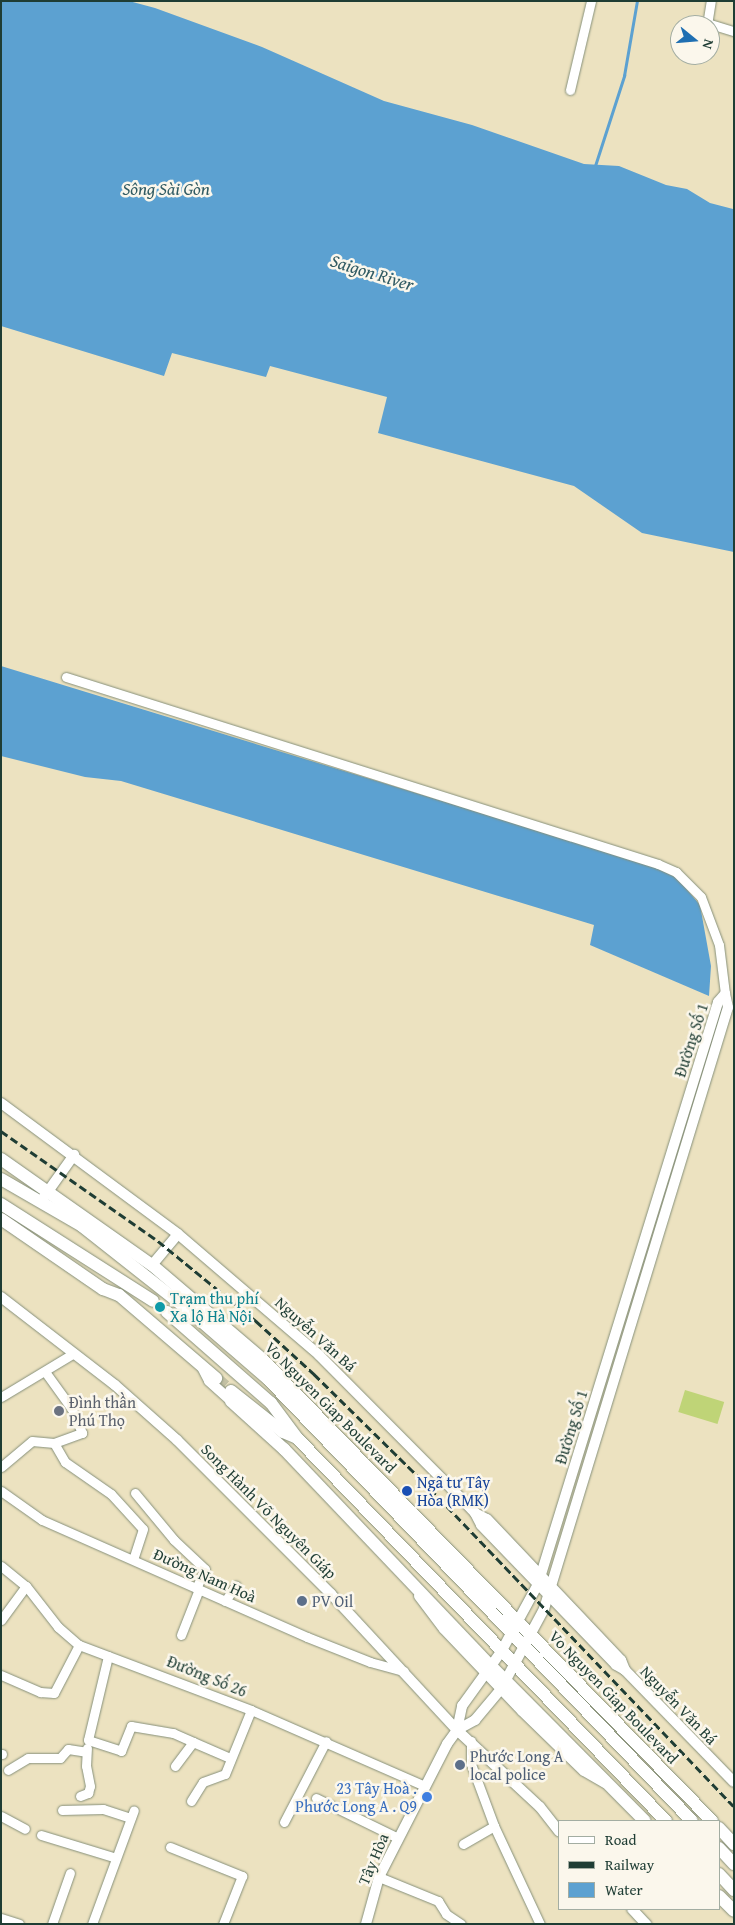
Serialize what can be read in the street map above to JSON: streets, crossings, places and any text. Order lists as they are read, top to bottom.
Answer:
{
  "streets": {
    "highway": ["Vo Nguyen Giap Boulevard"],
    "main road": [
      "Đường Số 1",
      "Nguyễn Văn Bá",
      "Song Hành Võ Nguyên Giáp",
      "Tây Hòa"
    ],
    "street": ["Đường Nam Hoà", "Đường Số 26"]
  },
  "crossings": [
    ["Đường Số 1", "Nguyễn Văn Bá"],
    ["Đường Số 1", "Vo Nguyen Giap Boulevard"],
    ["Đường Số 1", "Tây Hòa"],
    ["Vo Nguyen Giap Boulevard", "Tây Hòa"],
    ["Song Hành Võ Nguyên Giáp", "Đường Nam Hoà"],
    ["Song Hành Võ Nguyên Giáp", "Tây Hòa"],
    ["Đường Số 26", "Tây Hòa"]
  ],
  "water": ["Sông Sài Gòn", "Saigon River"],
  "places": [
    "Trạm thu phí Xa lộ Hà Nội",
    "Đình thần Phú Thọ",
    "Ngã tư Tây Hòa (RMK)",
    "PV Oil",
    "Phước Long A local police",
    "23 Tây Hoà . Phước Long A . Q9"
  ],
  "legend": ["Road", "Railway", "Water"],
  "north": "right"
}
